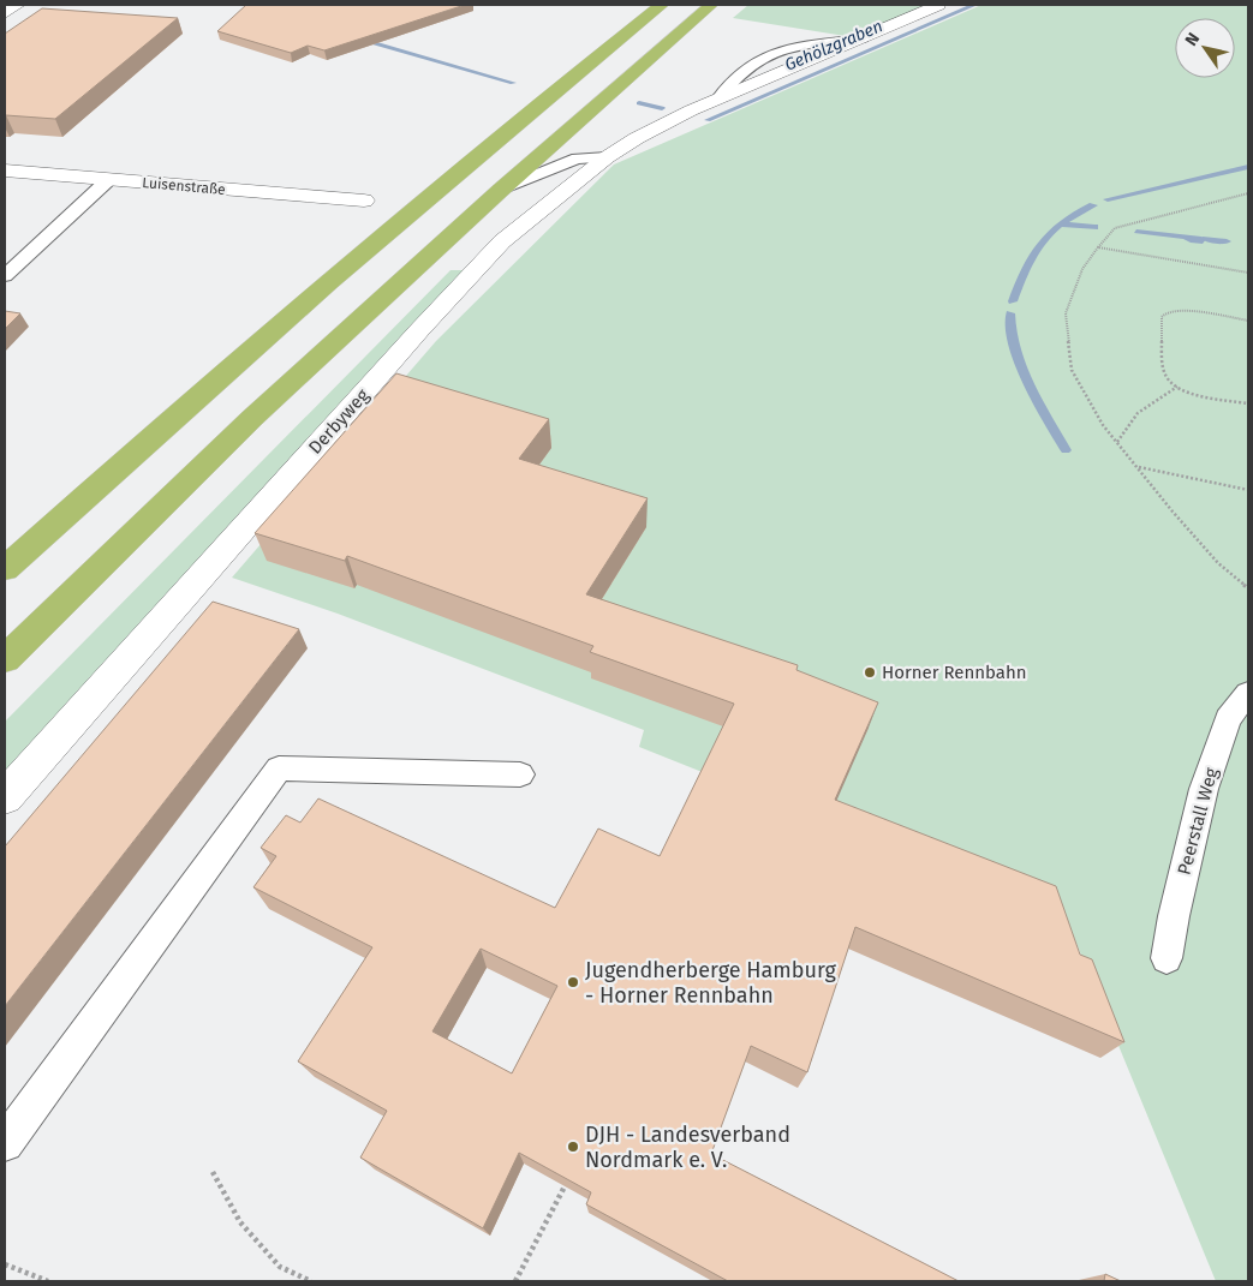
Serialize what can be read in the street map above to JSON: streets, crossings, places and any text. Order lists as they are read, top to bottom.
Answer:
{
  "streets": {
    "street": ["Luisenstraße", "Derbyweg"],
    "lane": ["Peerstall Weg"]
  },
  "water": ["Gehölzgraben"],
  "places": ["Horner Rennbahn", "Jugendherberge Hamburg - Horner Rennbahn", "DJH - Landesverband Nordmark e. V."],
  "north": "top left"
}
